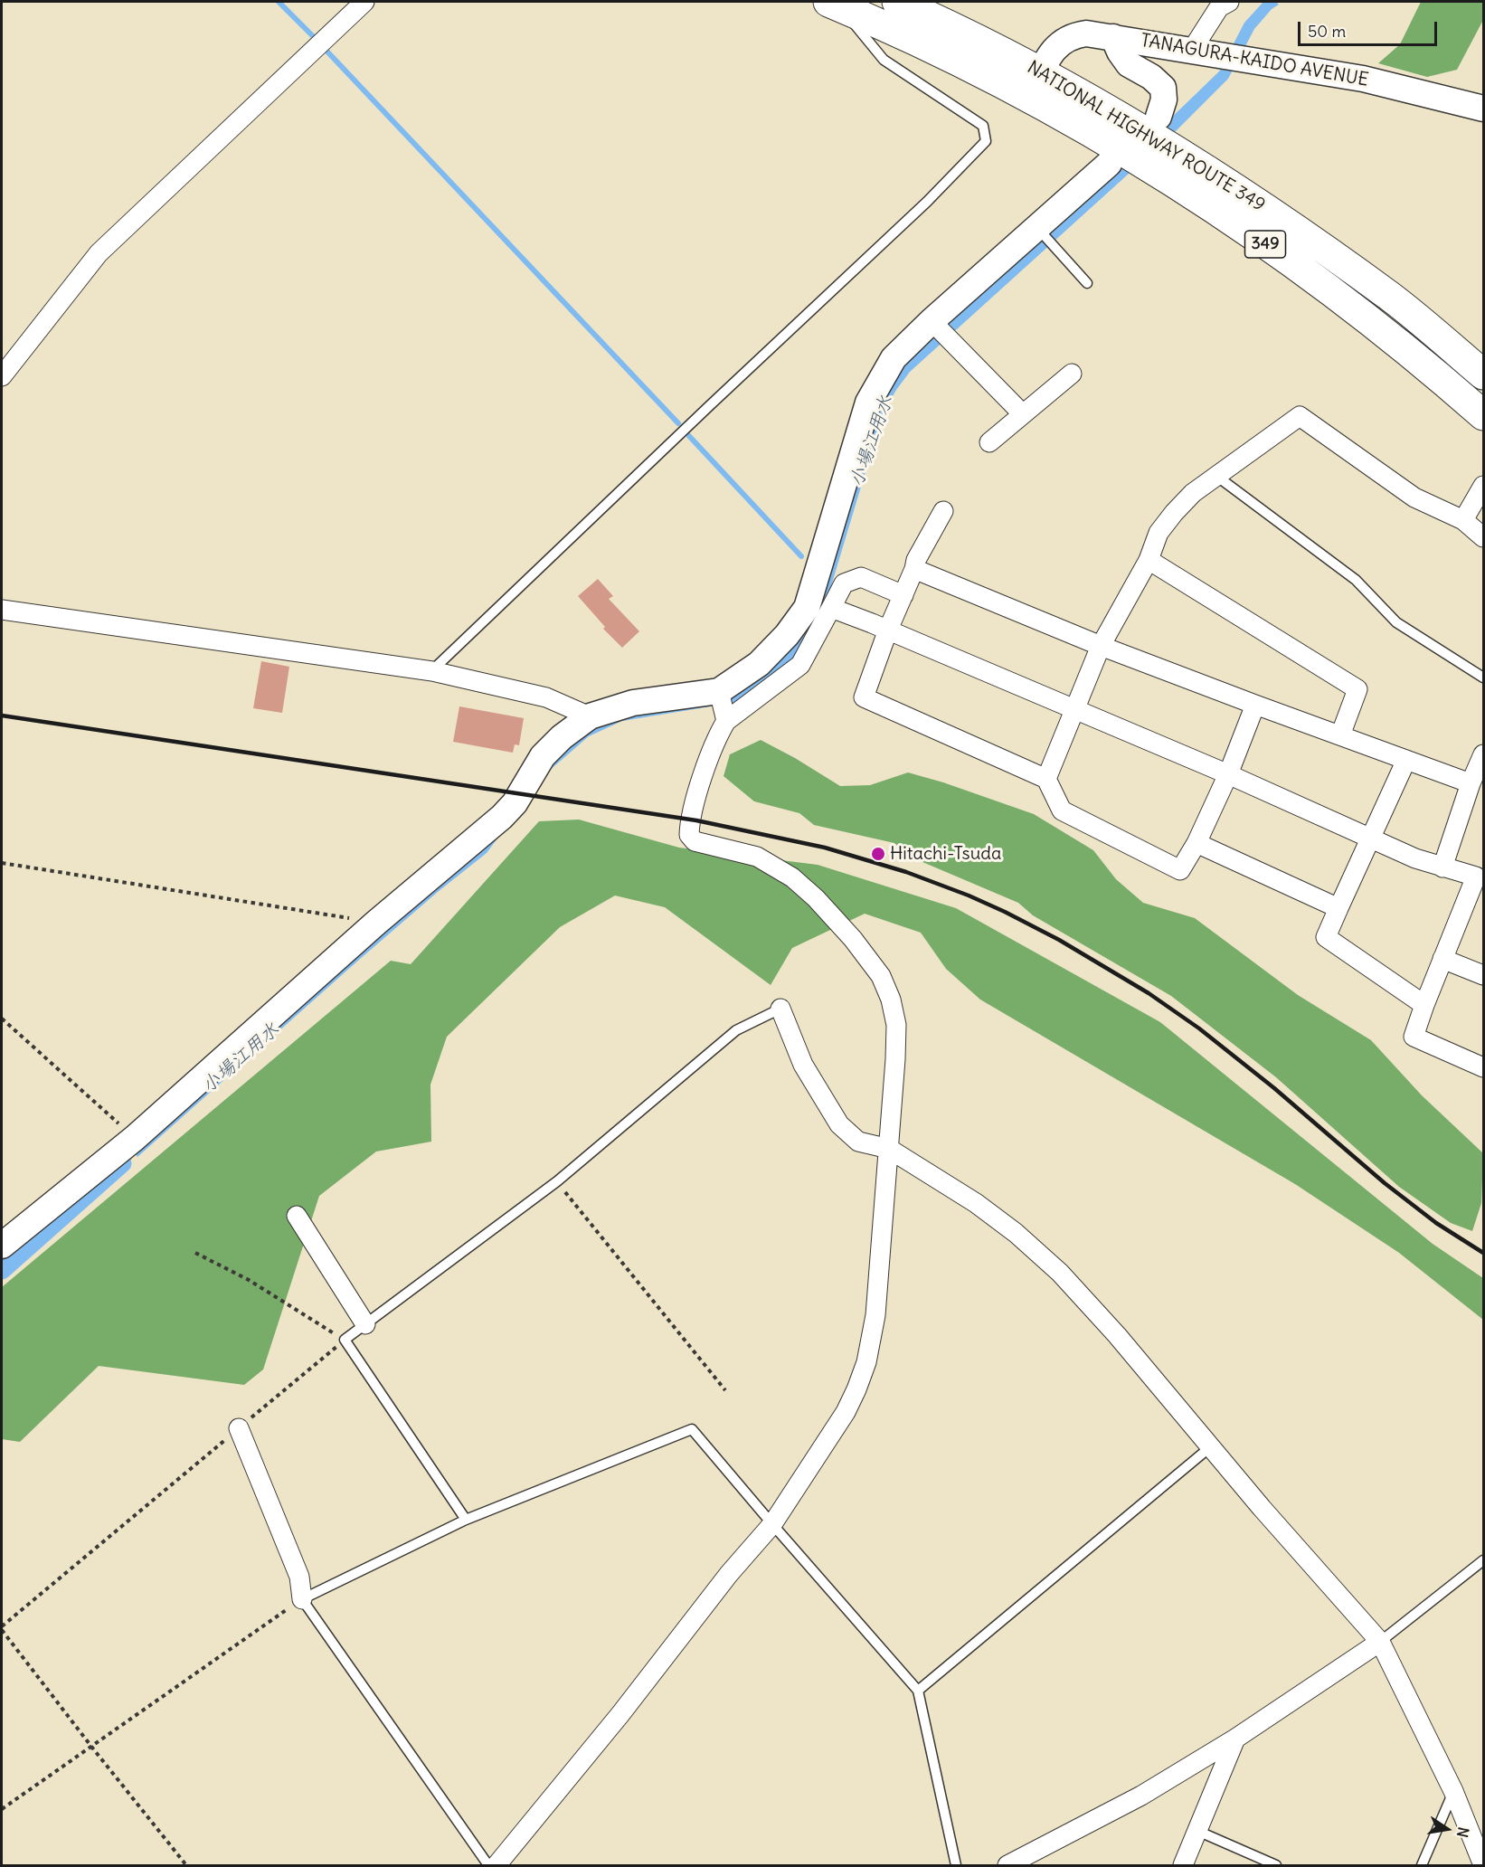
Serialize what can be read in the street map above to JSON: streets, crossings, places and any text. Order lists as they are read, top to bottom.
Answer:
{
  "streets": {
    "highway": ["NATIONAL HIGHWAY ROUTE 349", "349"],
    "street": ["TANAGURA-KAIDO AVENUE"]
  },
  "crossings": [
    ["TANAGURA-KAIDO AVENUE", "NATIONAL HIGHWAY ROUTE 349"]
  ],
  "water": ["小場江用水"],
  "places": ["Hitachi-Tsuda"],
  "scale_bar": "50 m",
  "north": "right"
}
